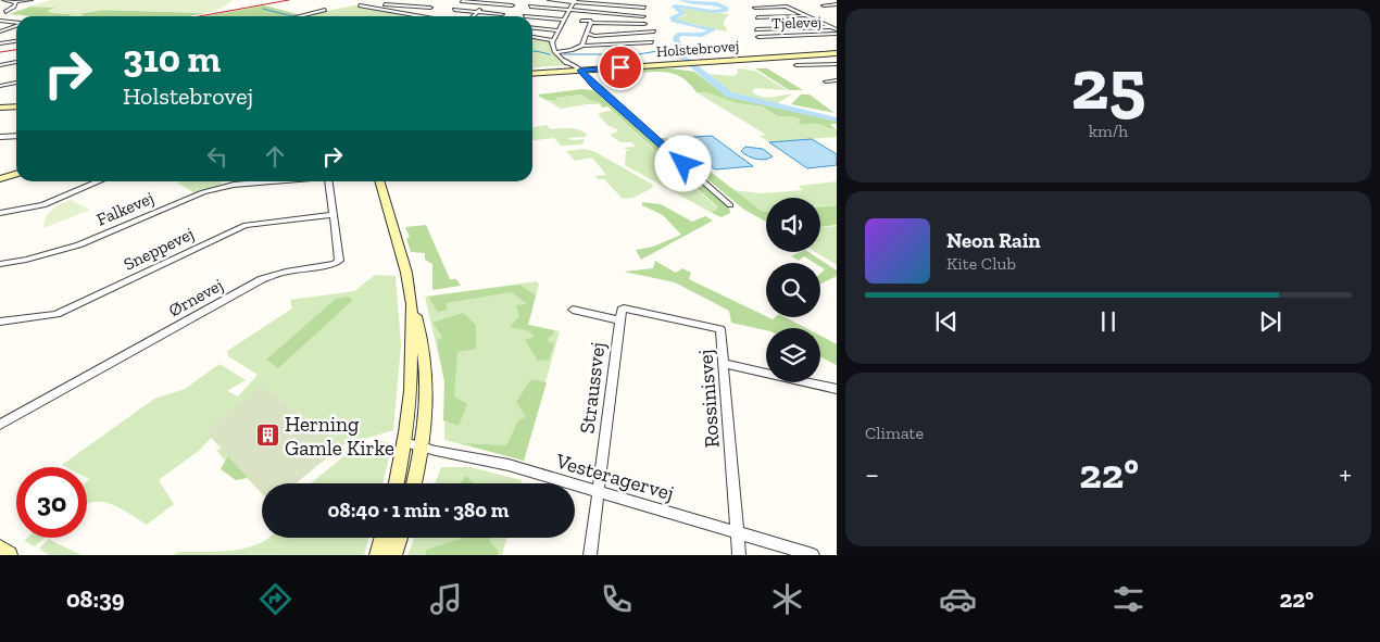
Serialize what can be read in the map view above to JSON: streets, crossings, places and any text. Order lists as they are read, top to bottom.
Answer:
{
  "streets": {
    "street": [
      "Tjelevej",
      "Holstebrovej",
      "Falkevej",
      "Sneppevej",
      "Ørnevej",
      "Straussvej",
      "Rossinisvej",
      "Vesteragervej"
    ]
  },
  "crossings": [
    ["Sneppevej", "Ørnevej"],
    ["Straussvej", "Rossinisvej"],
    ["Straussvej", "Vesteragervej"],
    ["Rossinisvej", "Vesteragervej"]
  ],
  "places": {
    "building": ["Herning Gamle Kirke"]
  },
  "page": {
    "tile": [
      ["25", "km/h"],
      "Climate"
    ],
    "turn": ["310 m", "Holstebrovej"],
    "song": ["Neon Rain", "Kite Club"],
    "heat": ["−", "22°", "+"],
    "limit": "30",
    "trip": "08:40 · 1 min · 380 m",
    "tabs": ["08:39", "22°"]
  }
}
